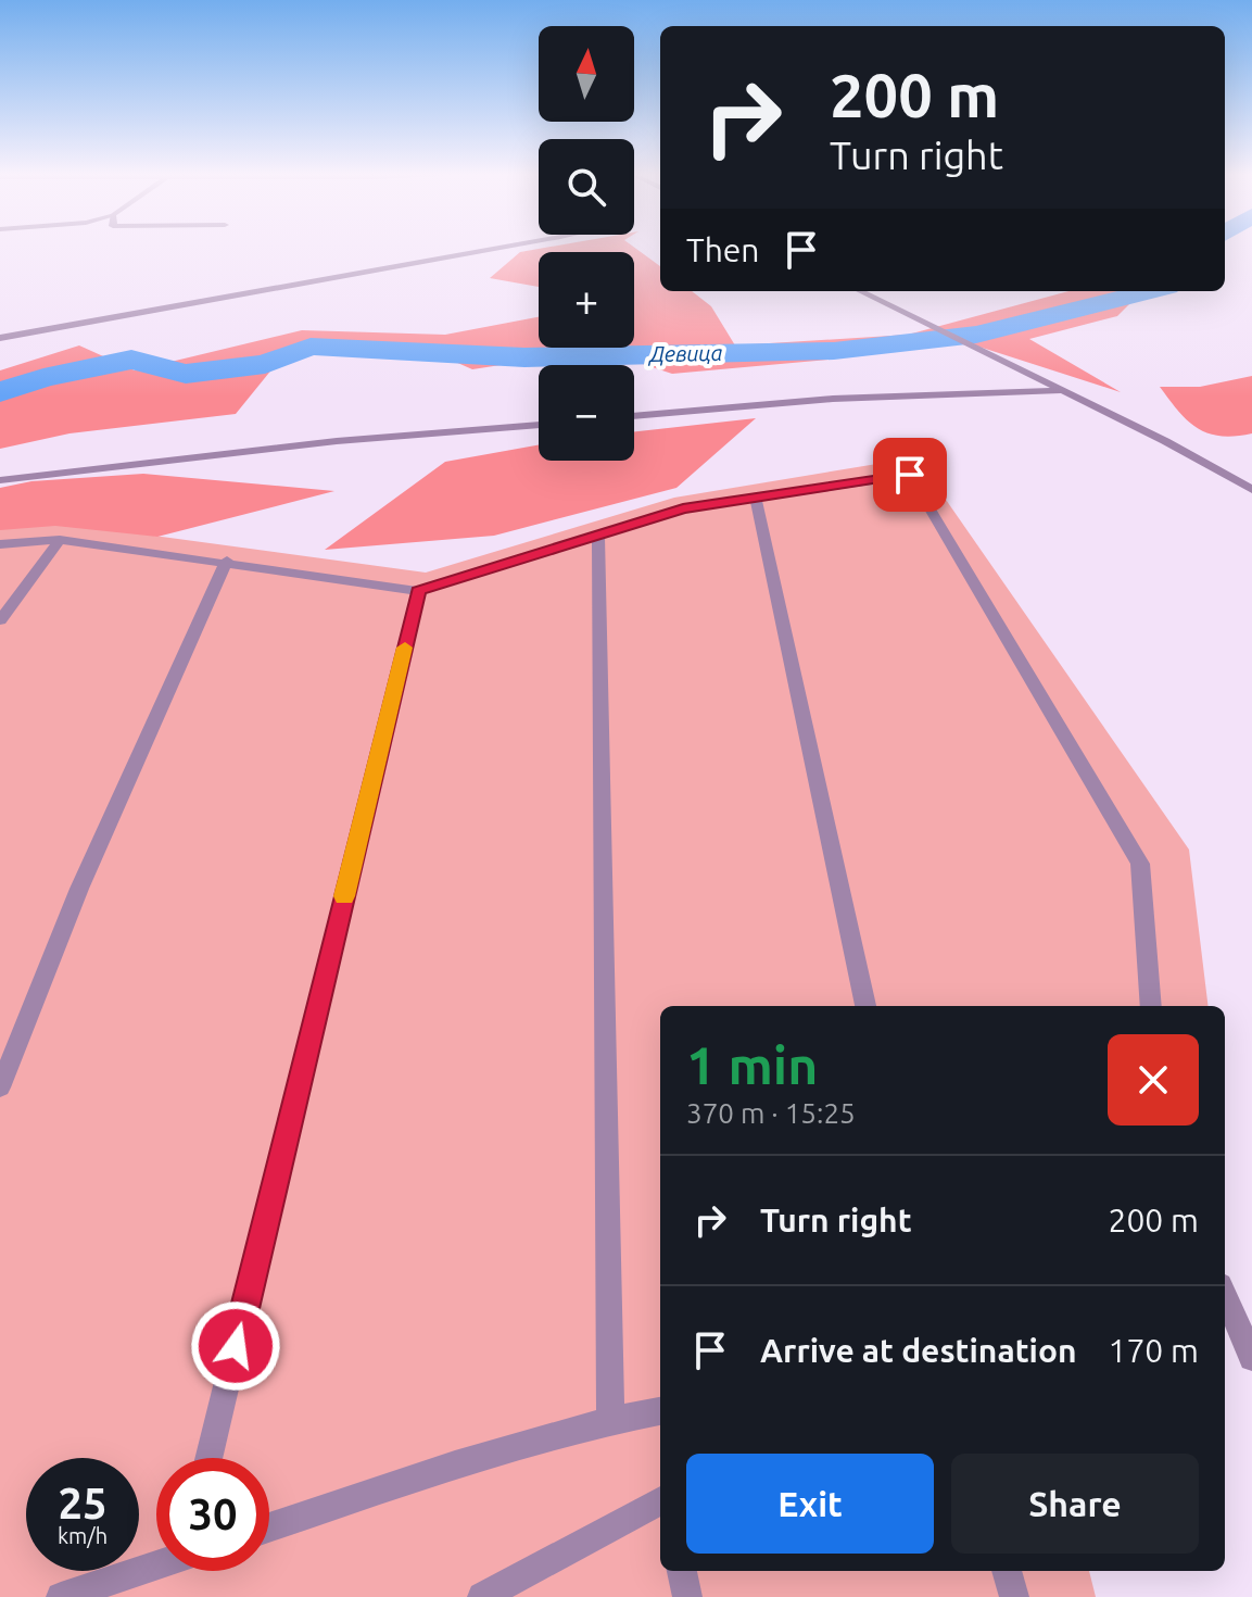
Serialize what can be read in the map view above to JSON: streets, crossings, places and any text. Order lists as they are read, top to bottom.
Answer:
{
  "water": ["Девица"],
  "north": "top",
  "page": {
    "map_buttons": ["+", "−"],
    "turn": ["200 m", "Turn right"],
    "then": "Then",
    "heading": ["1 min", "370 m · 15:25"],
    "list": [
      {
        "name": "Turn right",
        "value": "200 m"
      },
      {
        "name": "Arrive at destination",
        "value": "170 m"
      }
    ],
    "buttons": ["Exit", "Share"],
    "speed": "25 km/h",
    "limit": "30"
  }
}
